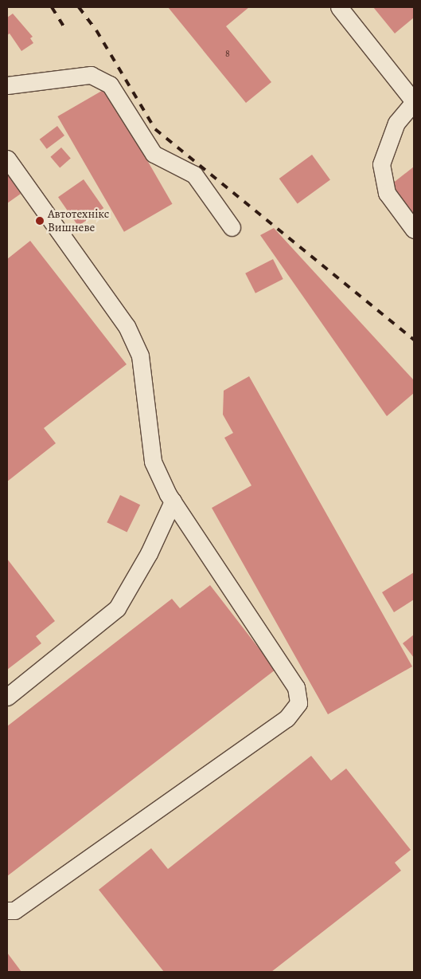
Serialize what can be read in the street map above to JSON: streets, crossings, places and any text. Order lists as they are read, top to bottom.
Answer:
{
  "places": ["Автотехнікс Вишневе"],
  "house_numbers": ["8"]
}
